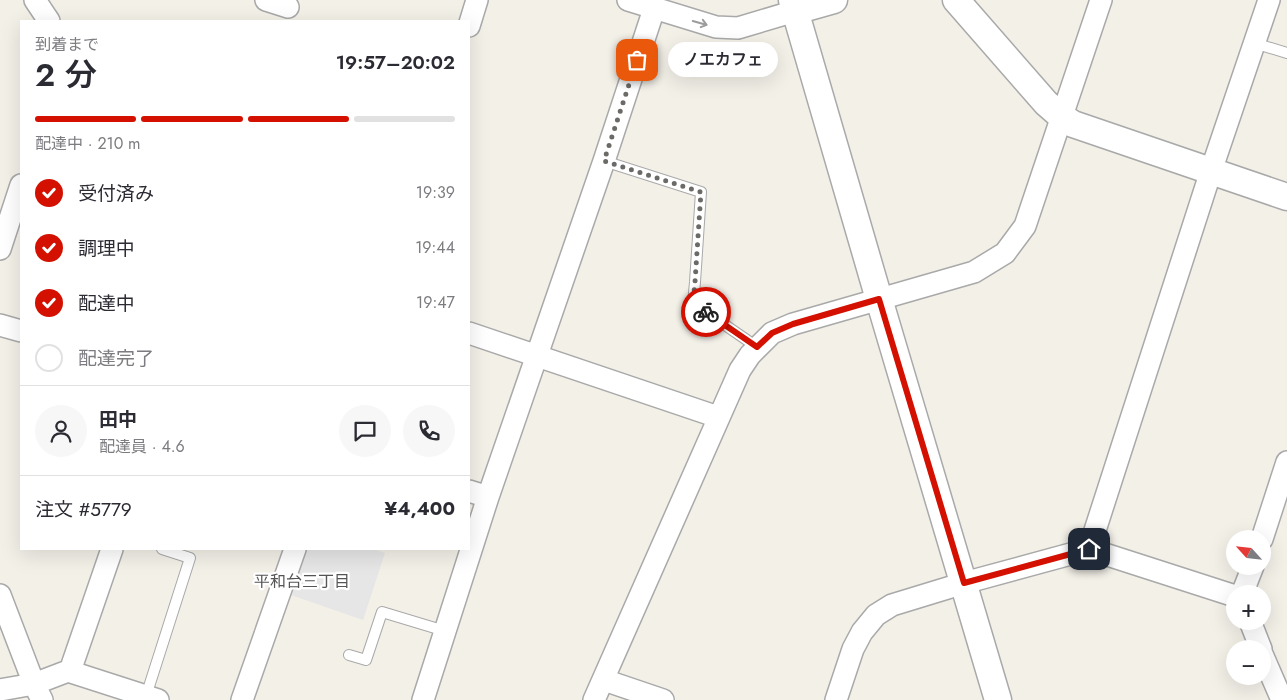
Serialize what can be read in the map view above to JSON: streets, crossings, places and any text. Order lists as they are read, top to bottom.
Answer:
{
  "districts": ["平和台三丁目"],
  "places": ["ノエカフェ"],
  "north": "top left",
  "page": {
    "heading": ["2 分", "到着まで", "19:57–20:02"],
    "panel": [
      "田中",
      "配達員 · 4.6",
      "注文 #5779",
      "¥4,400"
    ],
    "bubble": "ノエカフェ",
    "bar": "配達中 · 210 m",
    "list": [
      ["受付済み", "19:39"],
      ["調理中", "19:44"],
      ["配達中", "19:47"],
      "配達完了"
    ],
    "map_buttons": ["+", "−"]
  }
}
